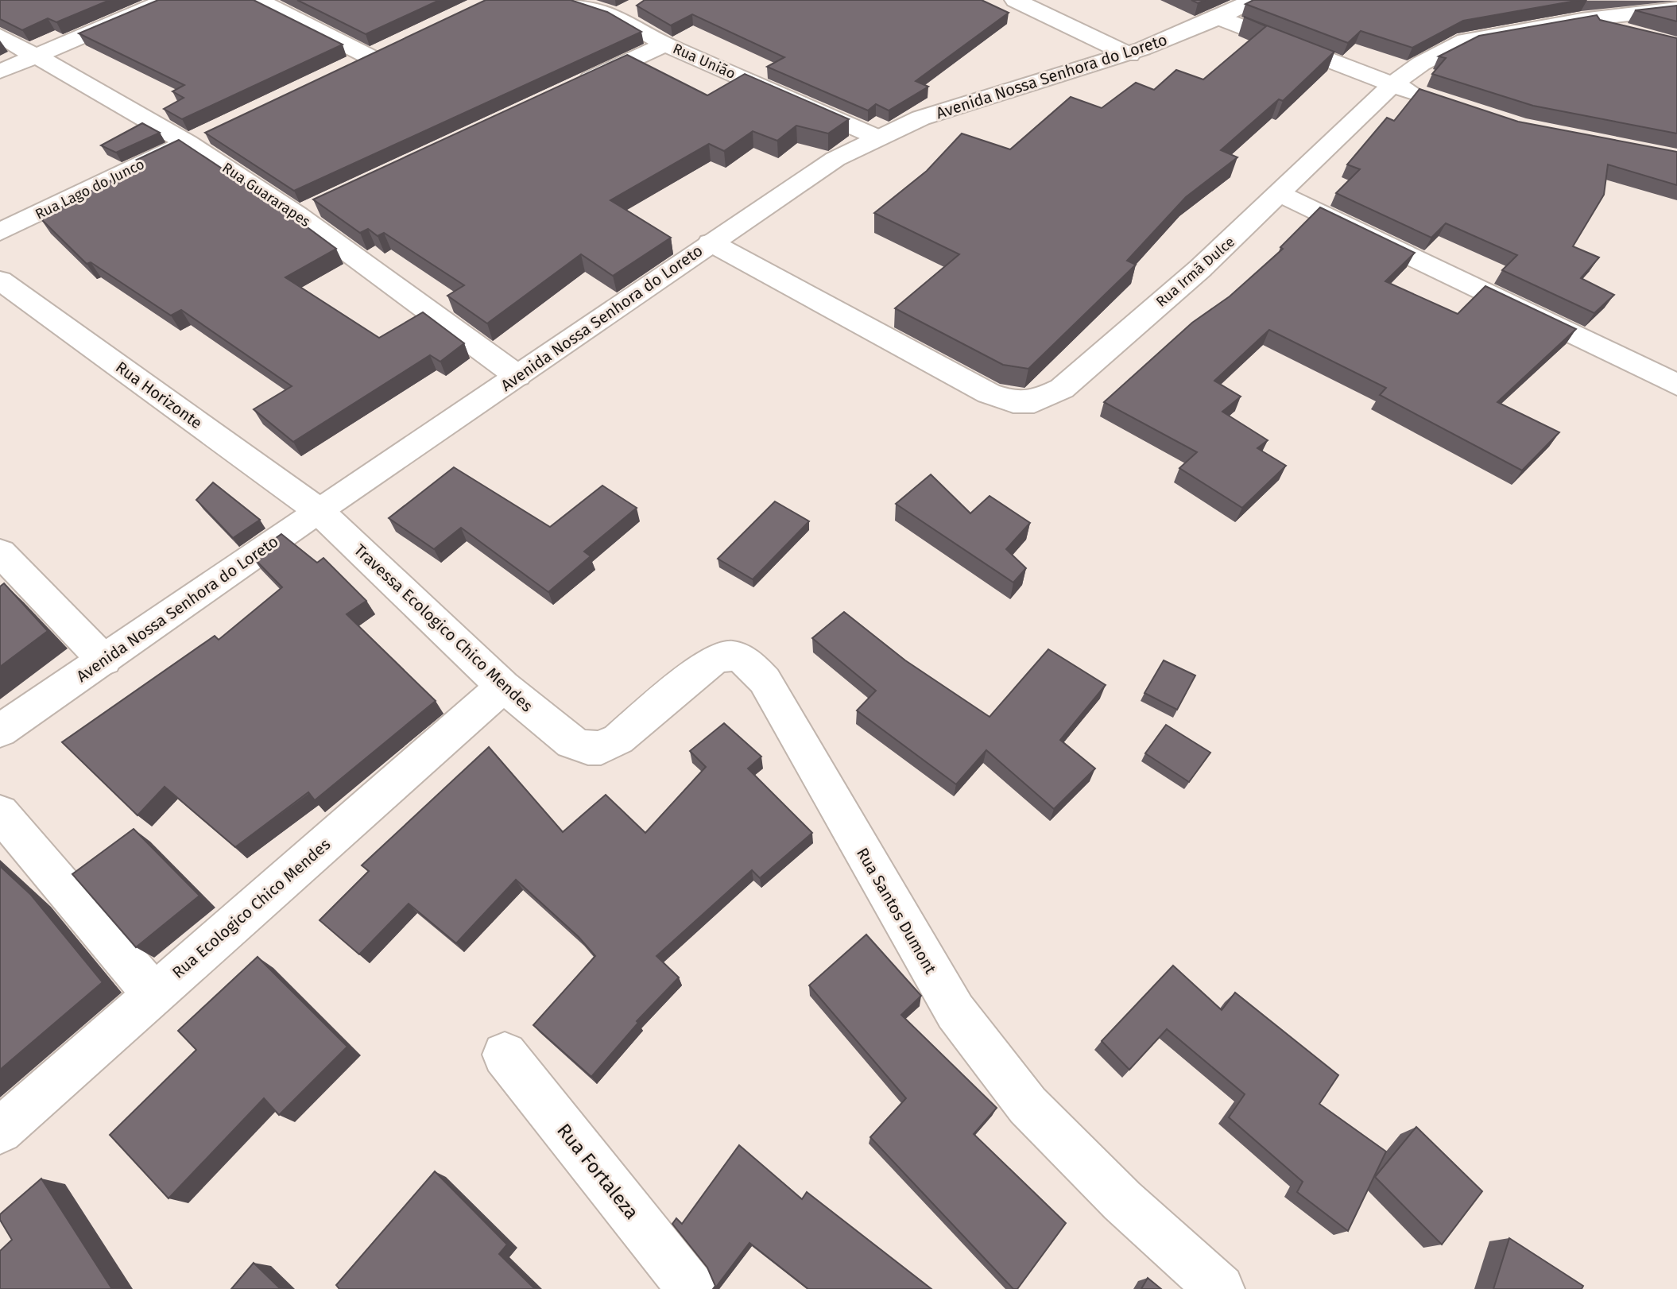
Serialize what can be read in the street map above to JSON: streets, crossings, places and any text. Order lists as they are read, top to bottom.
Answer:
{
  "streets": {
    "street": [
      "Rua União",
      "Avenida Nossa Senhora do Loreto",
      "Rua Lago do Junco",
      "Rua Guararapes",
      "Rua Irmã Dulce",
      "Rua Horizonte",
      "Travessa Ecologico Chico Mendes",
      "Rua Ecologico Chico Mendes",
      "Rua Santos Dumont",
      "Rua Fortaleza"
    ]
  },
  "crossings": [
    ["Rua União", "Avenida Nossa Senhora do Loreto"],
    ["Avenida Nossa Senhora do Loreto", "Rua Guararapes"],
    ["Avenida Nossa Senhora do Loreto", "Rua Irmã Dulce"],
    ["Avenida Nossa Senhora do Loreto", "Rua Horizonte"],
    ["Avenida Nossa Senhora do Loreto", "Travessa Ecologico Chico Mendes"],
    ["Rua Lago do Junco", "Rua Guararapes"],
    ["Rua Horizonte", "Travessa Ecologico Chico Mendes"],
    ["Travessa Ecologico Chico Mendes", "Rua Ecologico Chico Mendes"],
    ["Travessa Ecologico Chico Mendes", "Rua Santos Dumont"]
  ]
}
